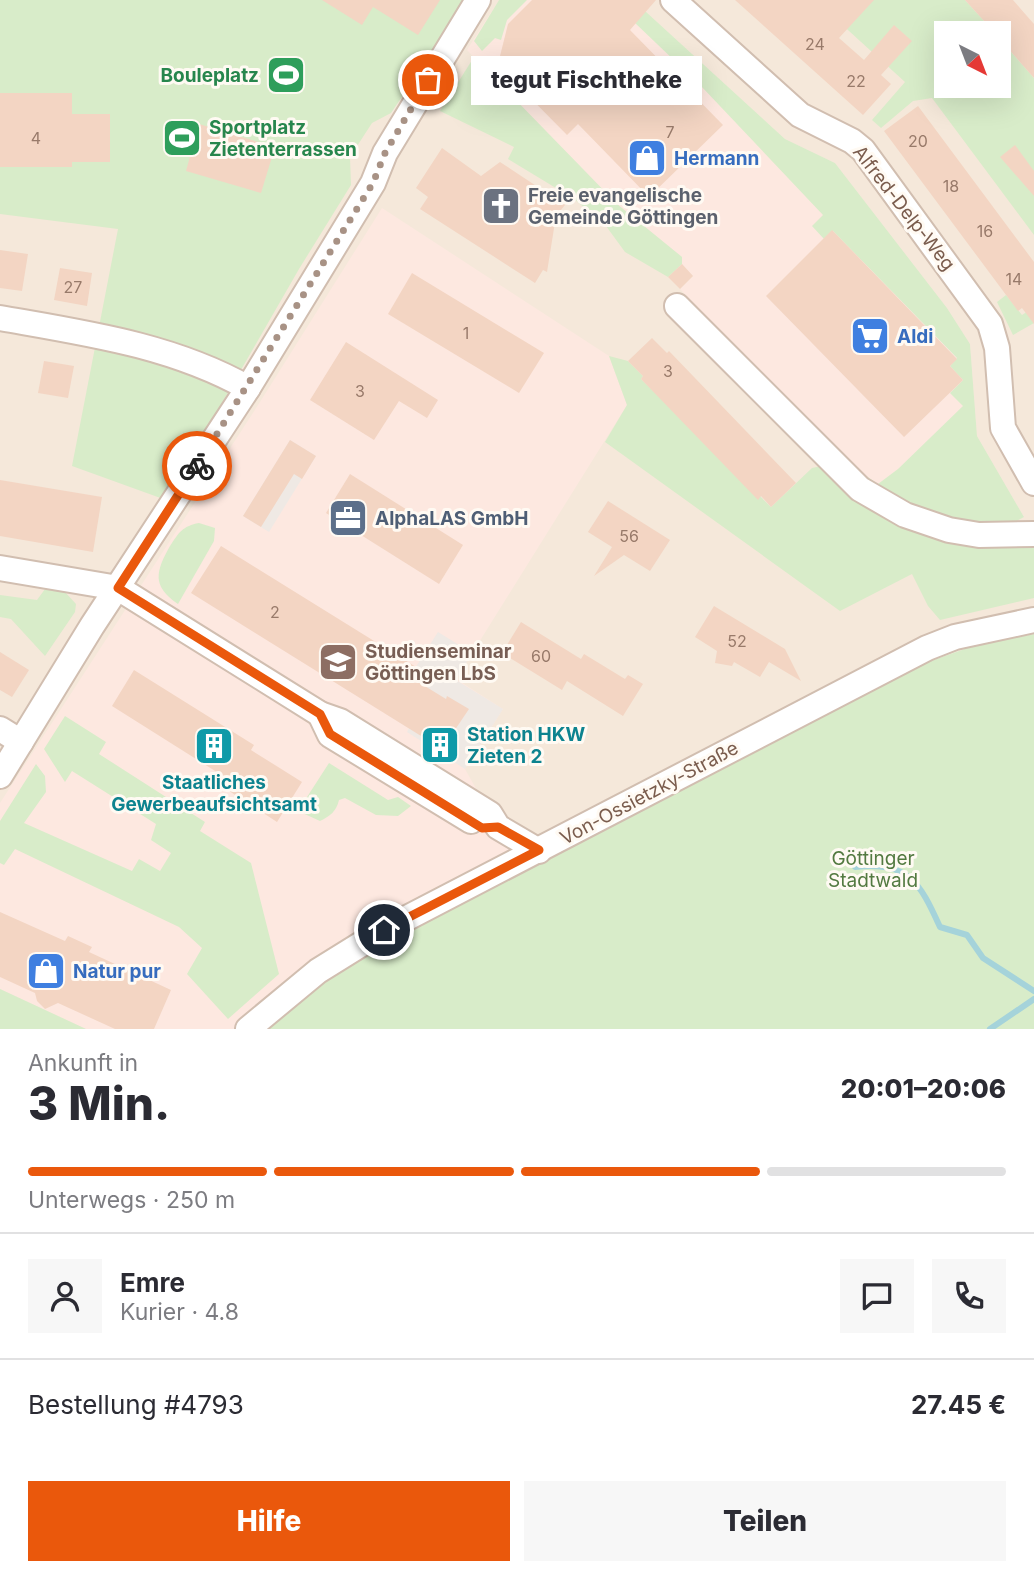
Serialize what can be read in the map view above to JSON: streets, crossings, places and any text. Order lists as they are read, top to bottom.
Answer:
{
  "streets": {
    "street": ["Alfred-Delp-Weg", "Von-Ossietzky-Straße"]
  },
  "parks": ["Göttinger Stadtwald"],
  "places": {
    "sports": ["Bouleplatz", "Sportplatz Zietenterrassen"],
    "other": ["tegut Fischtheke"],
    "shop": ["Hermann", "Natur pur"],
    "church": ["Freie evangelische Gemeinde Göttingen"],
    "supermarket": ["Aldi"],
    "office": ["AlphaLAS GmbH"],
    "school or university": ["Studienseminar Göttingen LbS"],
    "building": ["Station HKW Zieten 2", "Staatliches Gewerbeaufsichtsamt"]
  },
  "house_numbers": [
    "24",
    "22",
    "7",
    "4",
    "20",
    "18",
    "16",
    "14",
    "27",
    "1",
    "3",
    "3",
    "56",
    "2",
    "52",
    "60"
  ],
  "north": "bottom right",
  "page": {
    "bubble": "tegut Fischtheke",
    "heading": ["3 Min.", "Ankunft in", "20:01–20:06"],
    "panel": [
      "Emre",
      "Kurier · 4.8",
      "Bestellung #4793",
      "27.45 €"
    ],
    "bar": "Unterwegs · 250 m",
    "buttons": ["Hilfe", "Teilen"]
  }
}
